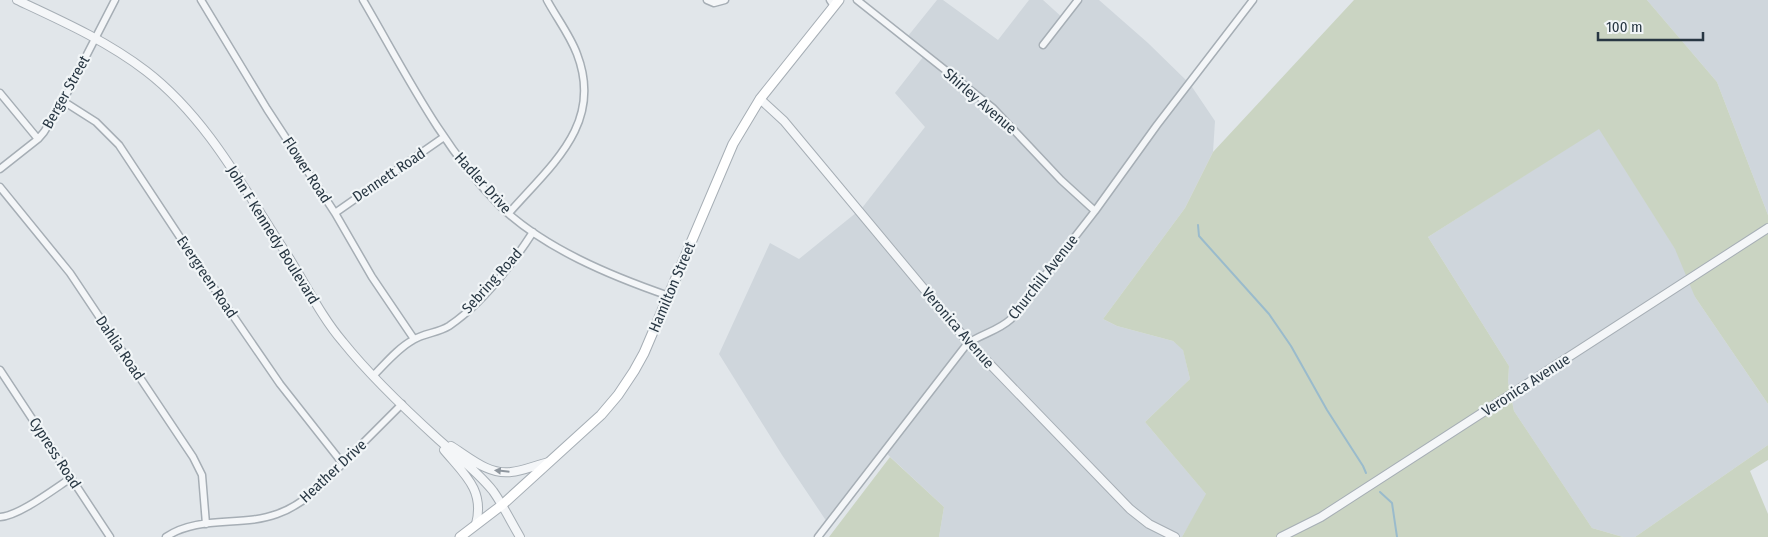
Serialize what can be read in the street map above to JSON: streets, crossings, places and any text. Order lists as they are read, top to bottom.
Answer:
{
  "streets": {
    "main road": ["Hamilton Street"],
    "street": [
      "Berger Street",
      "Shirley Avenue",
      "Flower Road",
      "Dennett Road",
      "Hadler Drive",
      "John F Kennedy Boulevard",
      "Evergreen Road",
      "Churchill Avenue",
      "Sebring Road",
      "Veronica Avenue",
      "Dahlia Road",
      "Cypress Road",
      "Heather Drive"
    ]
  },
  "crossings": [
    ["Berger Street", "John F Kennedy Boulevard"],
    ["Berger Street", "Evergreen Road"],
    ["Shirley Avenue", "Churchill Avenue"],
    ["Flower Road", "Dennett Road"],
    ["Flower Road", "Sebring Road"],
    ["Dennett Road", "Hadler Drive"],
    ["Hadler Drive", "Sebring Road"],
    ["Hadler Drive", "Hamilton Street"],
    ["John F Kennedy Boulevard", "Sebring Road"],
    ["John F Kennedy Boulevard", "Hamilton Street"],
    ["John F Kennedy Boulevard", "Heather Drive"],
    ["Evergreen Road", "Heather Drive"],
    ["Churchill Avenue", "Veronica Avenue"],
    ["Hamilton Street", "Veronica Avenue"],
    ["Dahlia Road", "Heather Drive"]
  ],
  "scale_bar": "100 m"
}
